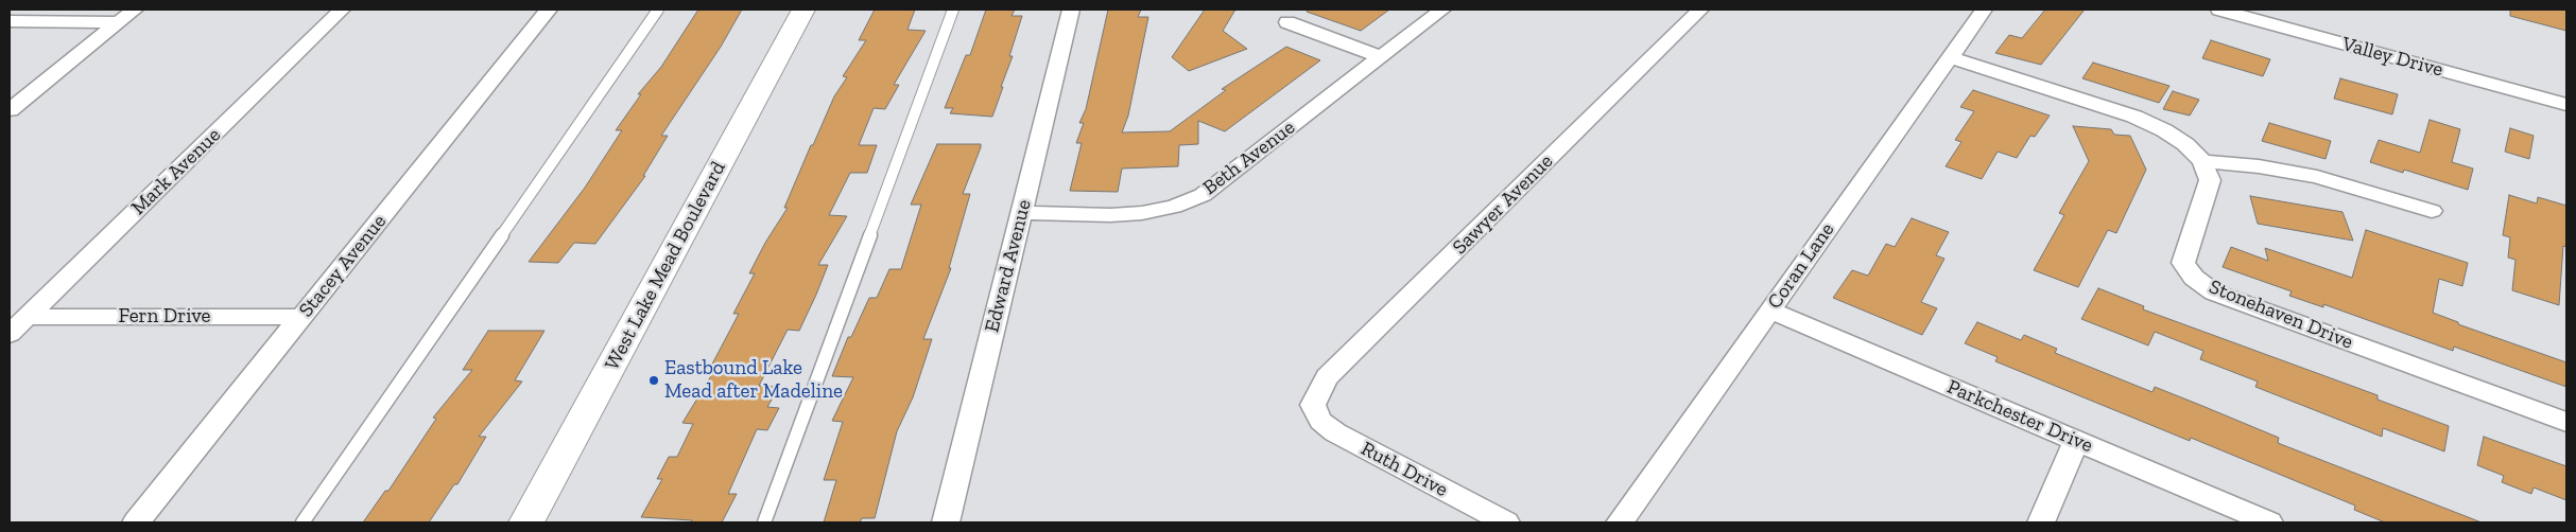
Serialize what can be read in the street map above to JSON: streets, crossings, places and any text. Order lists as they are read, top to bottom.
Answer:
{
  "streets": {
    "main road": ["West Lake Mead Boulevard"],
    "street": [
      "Valley Drive",
      "Beth Avenue",
      "Mark Avenue",
      "Sawyer Avenue",
      "Stacey Avenue",
      "Edward Avenue",
      "Coran Lane",
      "Stonehaven Drive",
      "Fern Drive",
      "Parkchester Drive",
      "Ruth Drive"
    ]
  },
  "crossings": [
    ["Beth Avenue", "Edward Avenue"],
    ["Mark Avenue", "Fern Drive"],
    ["Sawyer Avenue", "Ruth Drive"],
    ["Stacey Avenue", "Fern Drive"],
    ["Coran Lane", "Parkchester Drive"]
  ],
  "places": ["Eastbound Lake Mead after Madeline"]
}
